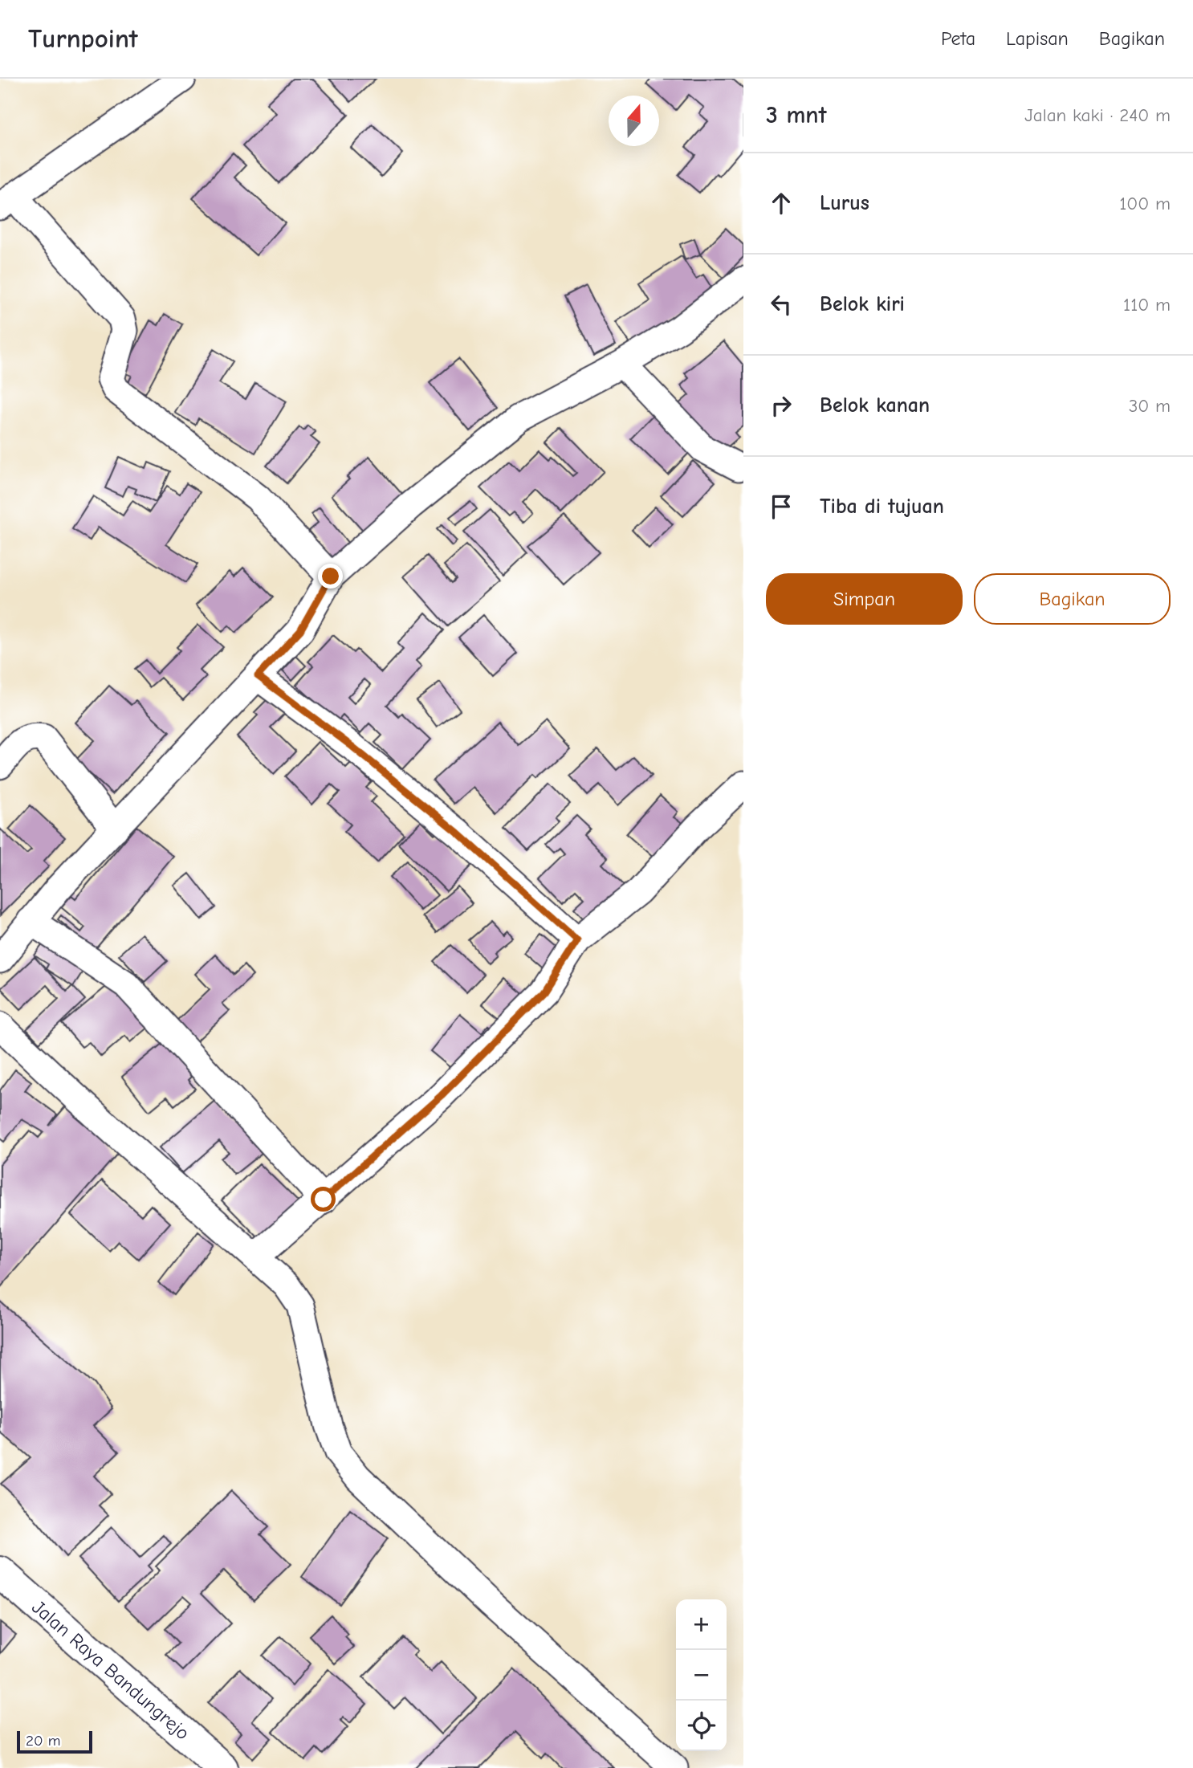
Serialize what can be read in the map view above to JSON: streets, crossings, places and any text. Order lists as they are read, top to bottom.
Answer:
{
  "streets": {
    "main road": ["Jalan Raya Bandungrejo"]
  },
  "scale_bar": "20 m",
  "north": "top",
  "page": {
    "header": "Turnpoint",
    "nav": ["Peta", "Lapisan", "Bagikan"],
    "heading": ["3 mnt", "Jalan kaki · 240 m"],
    "list": [
      ["Lurus", "100 m"],
      ["Belok kiri", "110 m"],
      ["Belok kanan", "30 m"],
      "Tiba di tujuan"
    ],
    "buttons": ["Simpan", "Bagikan"],
    "map_buttons": ["+", "−"],
    "scale": "20 m"
  }
}
